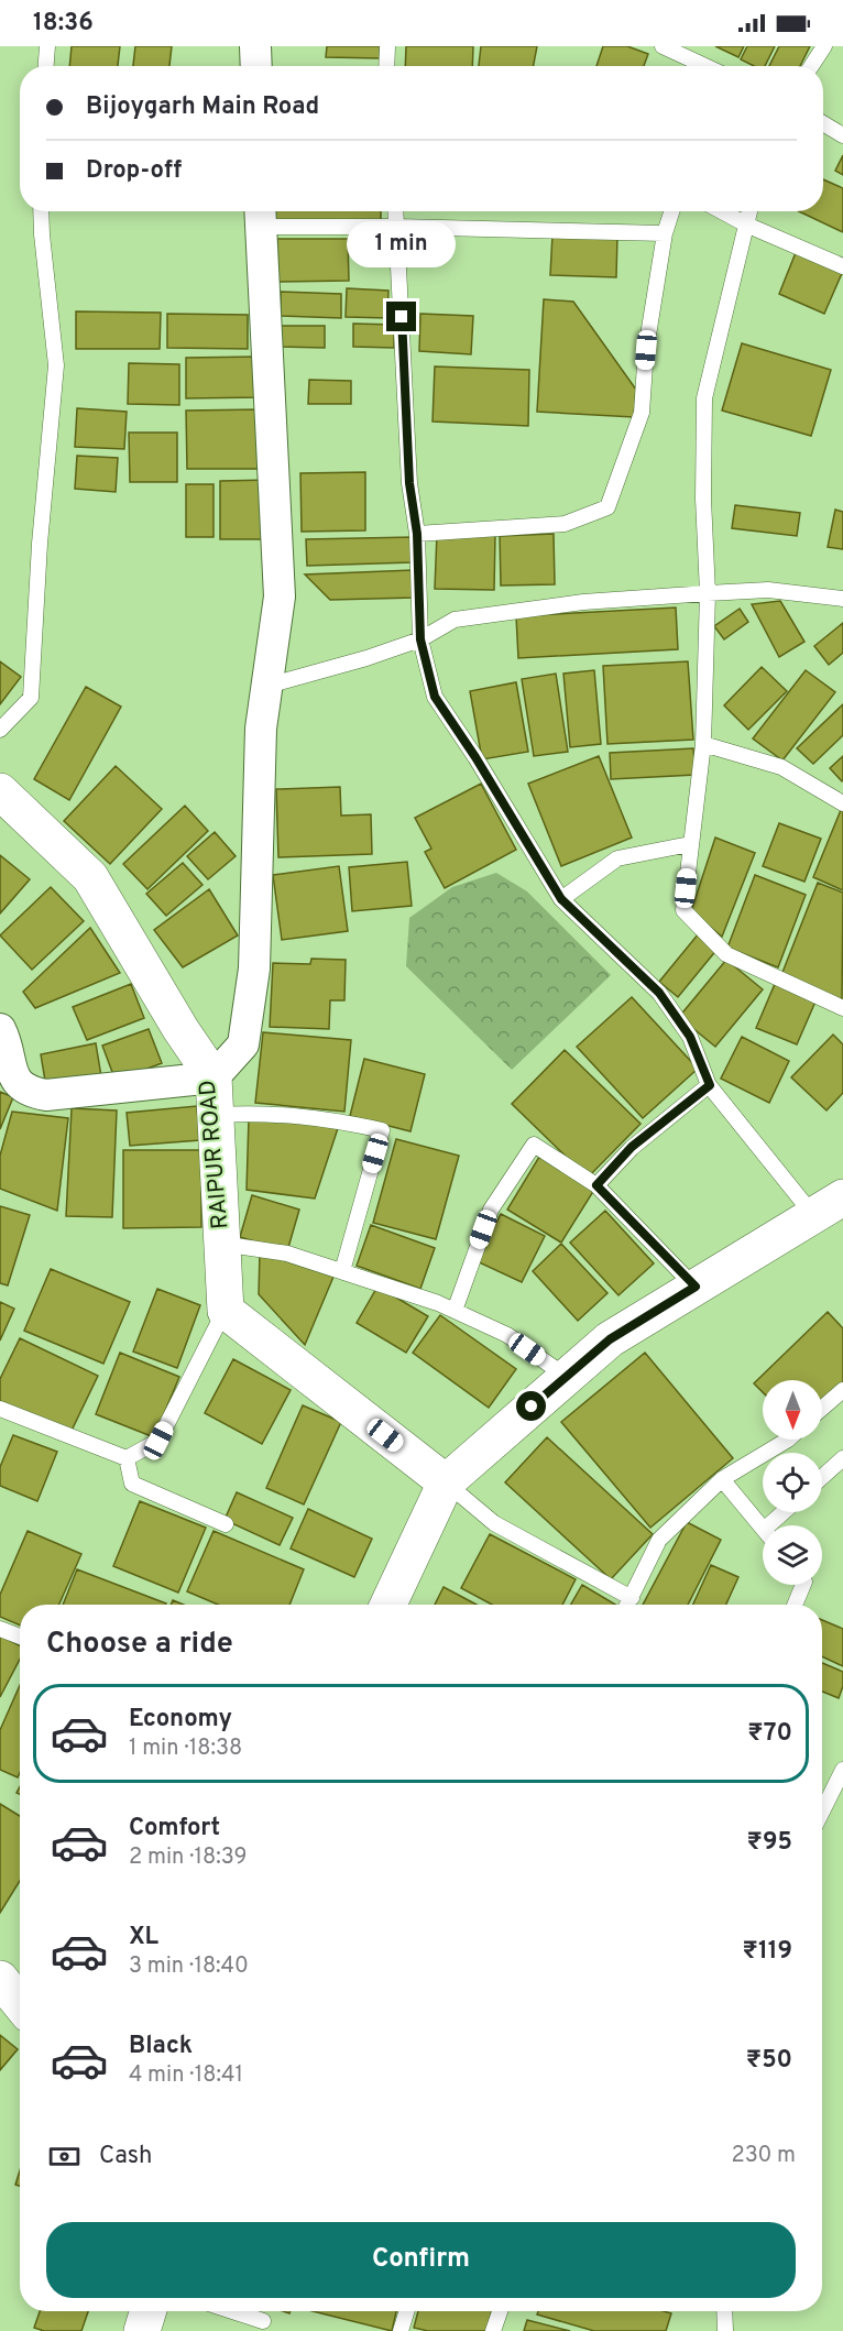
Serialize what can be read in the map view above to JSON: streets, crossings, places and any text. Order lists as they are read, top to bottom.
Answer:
{
  "streets": {
    "street": ["RAIPUR ROAD"]
  },
  "north": "bottom",
  "page": {
    "status": "18:36",
    "banner": ["Bijoygarh Main Road", "Drop-off"],
    "bubble": "1 min",
    "heading": "Choose a ride",
    "list": [
      {
        "name": "Economy",
        "note": "1 min · 18:38",
        "value": "₹70"
      },
      {
        "name": "Comfort",
        "note": "2 min · 18:39",
        "value": "₹95"
      },
      {
        "name": "XL",
        "note": "3 min · 18:40",
        "value": "₹119"
      },
      {
        "name": "Black",
        "note": "4 min · 18:41",
        "value": "₹50"
      }
    ],
    "pay": ["Cash", "230 m"],
    "buttons": "Confirm"
  }
}
